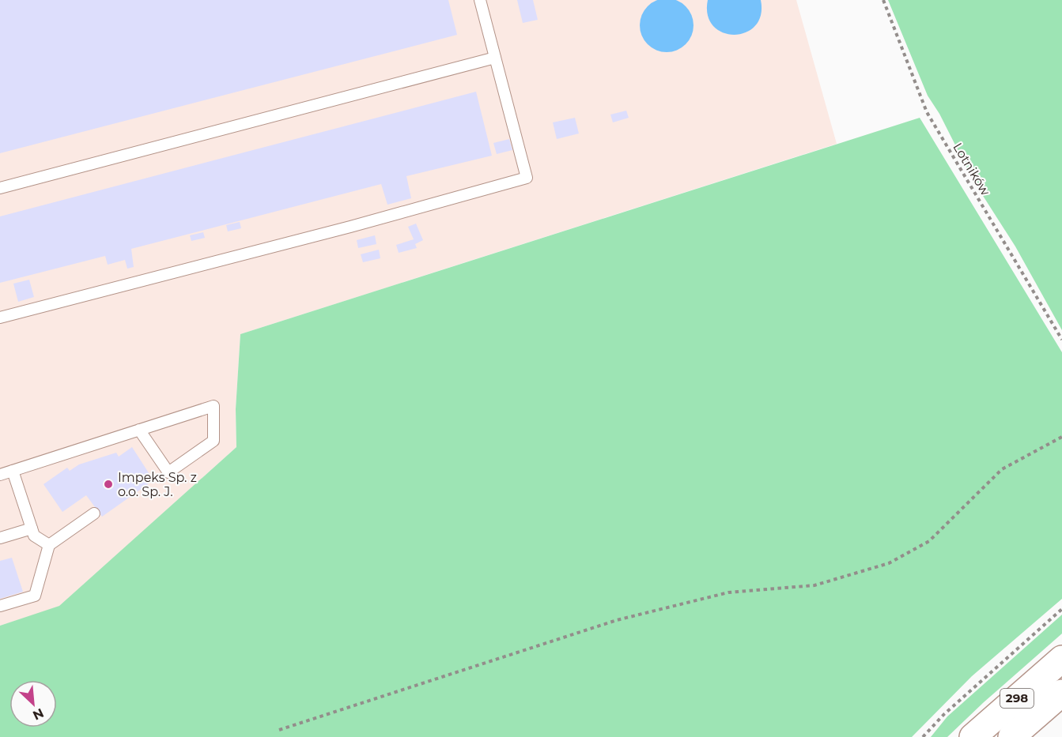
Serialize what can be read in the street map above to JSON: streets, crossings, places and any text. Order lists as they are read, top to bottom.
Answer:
{
  "streets": {
    "main road": ["298"],
    "path": ["Lotników"]
  },
  "places": ["Impeks Sp. z o.o. Sp. J."],
  "north": "bottom right"
}
